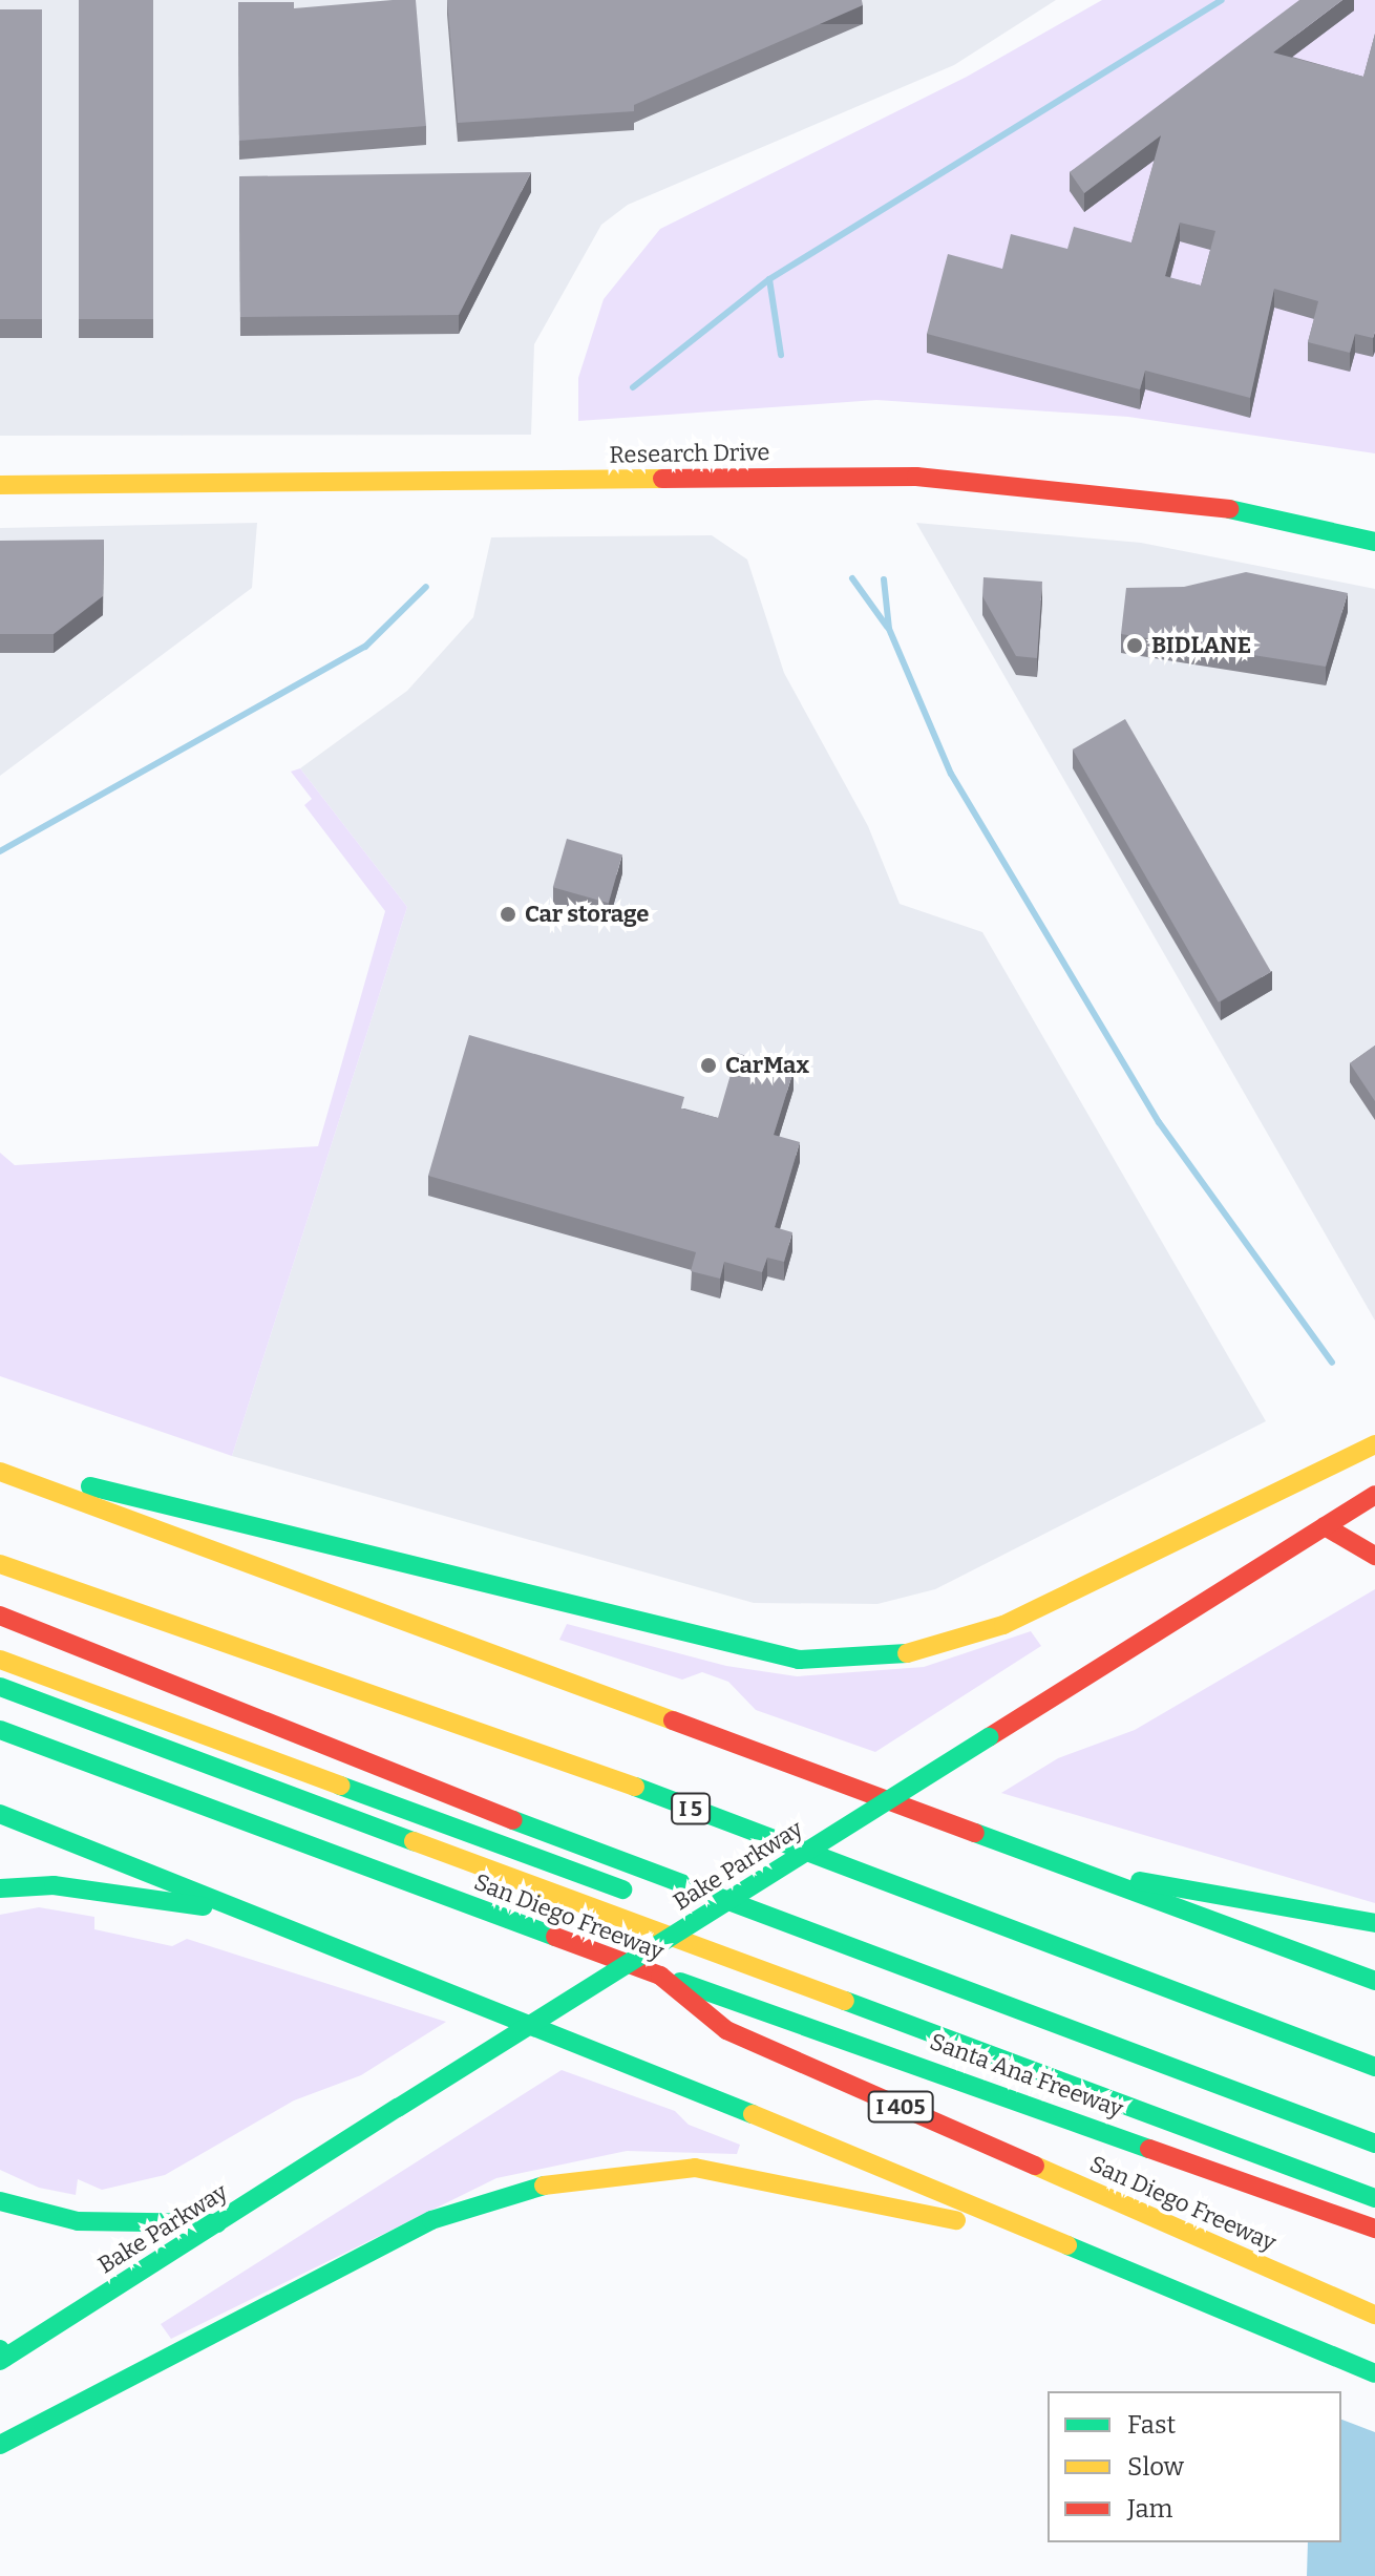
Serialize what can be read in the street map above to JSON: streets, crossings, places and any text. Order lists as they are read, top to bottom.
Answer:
{
  "streets": {
    "main road": [
      "Research Drive",
      "I 5",
      "Bake Parkway",
      "San Diego Freeway",
      "Santa Ana Freeway",
      "I 405"
    ]
  },
  "crossings": [
    ["San Diego Freeway", "Santa Ana Freeway"]
  ],
  "places": ["BIDLANE", "Car storage", "CarMax"],
  "legend": ["Fast", "Slow", "Jam"]
}
